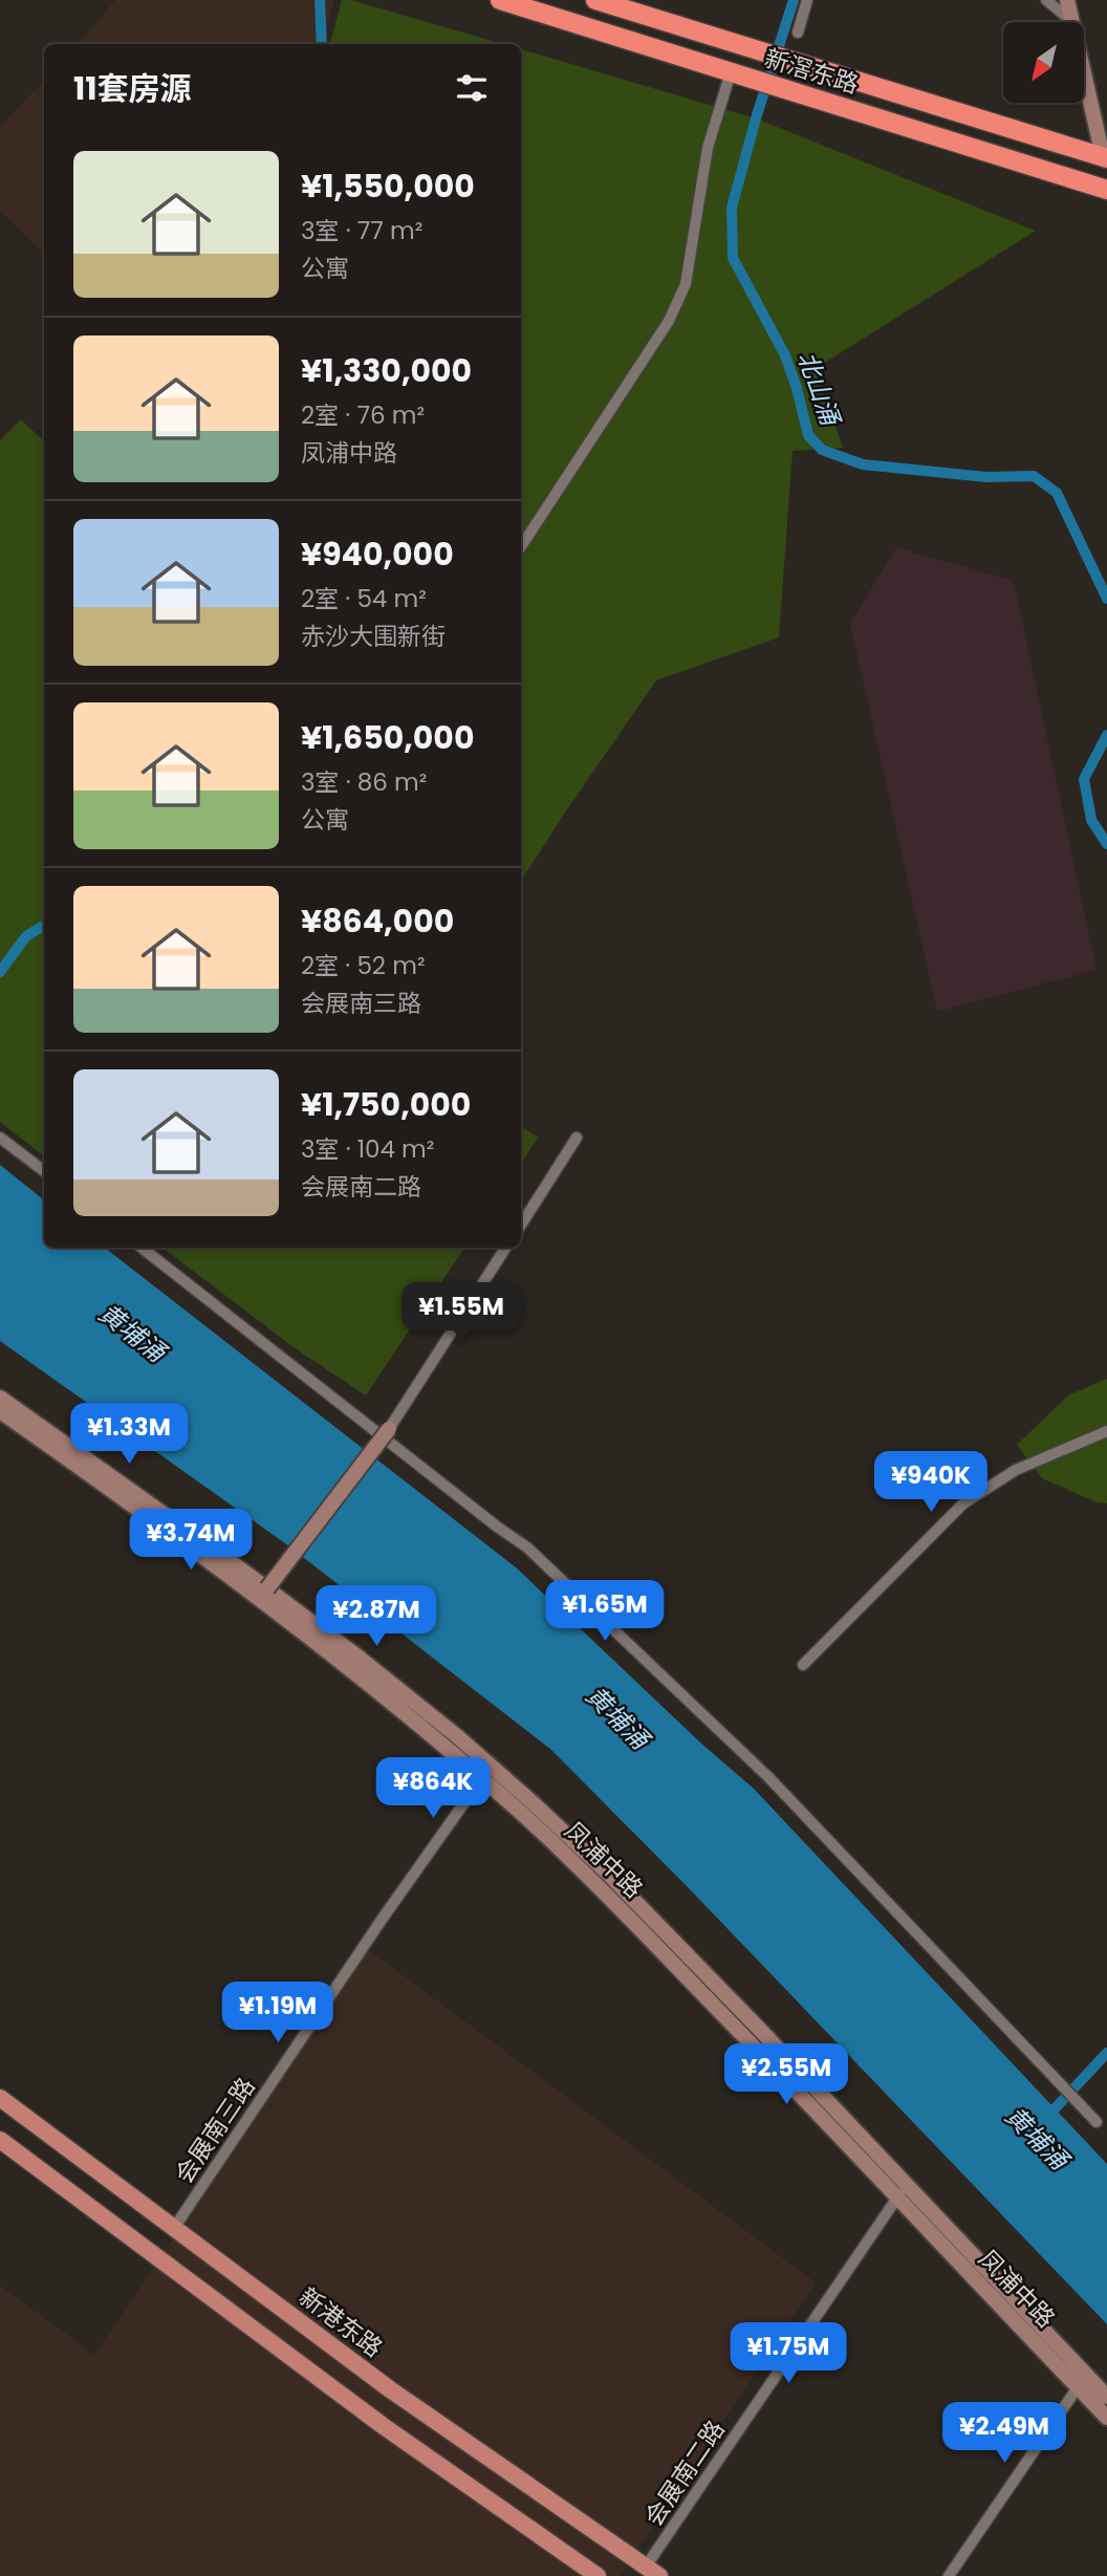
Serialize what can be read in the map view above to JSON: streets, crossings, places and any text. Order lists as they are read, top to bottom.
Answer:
{
  "streets": {
    "highway": ["新滘东路"],
    "main road": ["新港东路"],
    "street": ["凤浦中路", "会展南三路", "会展南二路"]
  },
  "crossings": [
    ["凤浦中路", "会展南三路"],
    ["凤浦中路", "会展南二路"],
    ["会展南三路", "新港东路"],
    ["新港东路", "会展南二路"]
  ],
  "water": ["北山涌", "黄埔涌"],
  "north": "bottom left",
  "page": {
    "heading": "11套房源",
    "list": [
      {
        "name": "¥1,550,000",
        "note": "3室 · 77 m² · 公寓"
      },
      {
        "name": "¥1,330,000",
        "note": "2室 · 76 m² · 凤浦中路"
      },
      {
        "name": "¥940,000",
        "note": "2室 · 54 m² · 赤沙大围新街"
      },
      {
        "name": "¥1,650,000",
        "note": "3室 · 86 m² · 公寓"
      },
      {
        "name": "¥864,000",
        "note": "2室 · 52 m² · 会展南三路"
      },
      {
        "name": "¥1,750,000",
        "note": "3室 · 104 m² · 会展南二路"
      }
    ],
    "price": [
      "¥1.55M",
      "¥1.33M",
      "¥940K",
      "¥3.74M",
      "¥1.65M",
      "¥2.87M",
      "¥864K",
      "¥1.19M",
      "¥2.55M",
      "¥1.75M",
      "¥2.49M"
    ]
  }
}
